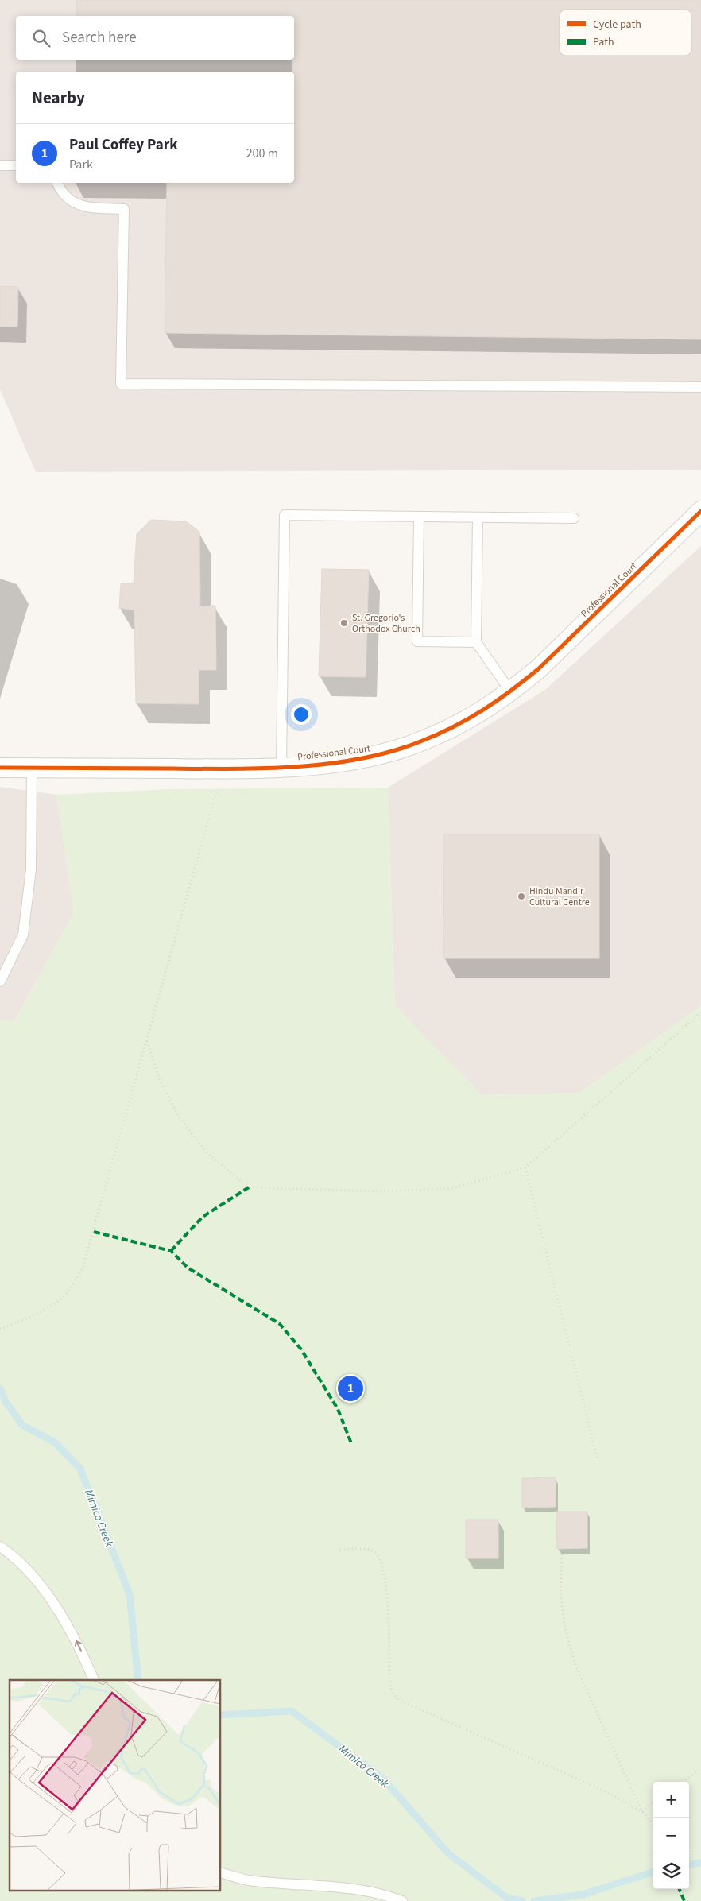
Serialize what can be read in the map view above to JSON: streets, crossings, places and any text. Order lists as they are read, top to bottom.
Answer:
{
  "streets": {
    "street": ["Professional Court"]
  },
  "water": ["Mimico Creek"],
  "places": ["St. Gregorio's Orthodox Church", "Hindu Mandir Cultural Centre"],
  "legend": ["Cycle path", "Path"],
  "page": {
    "search": "Search here",
    "heading": "Nearby",
    "list": [
      {
        "mark": "1",
        "name": "Paul Coffey Park",
        "note": "Park",
        "value": "200 m"
      }
    ],
    "pins": "1",
    "map_buttons": ["+", "−"]
  }
}
